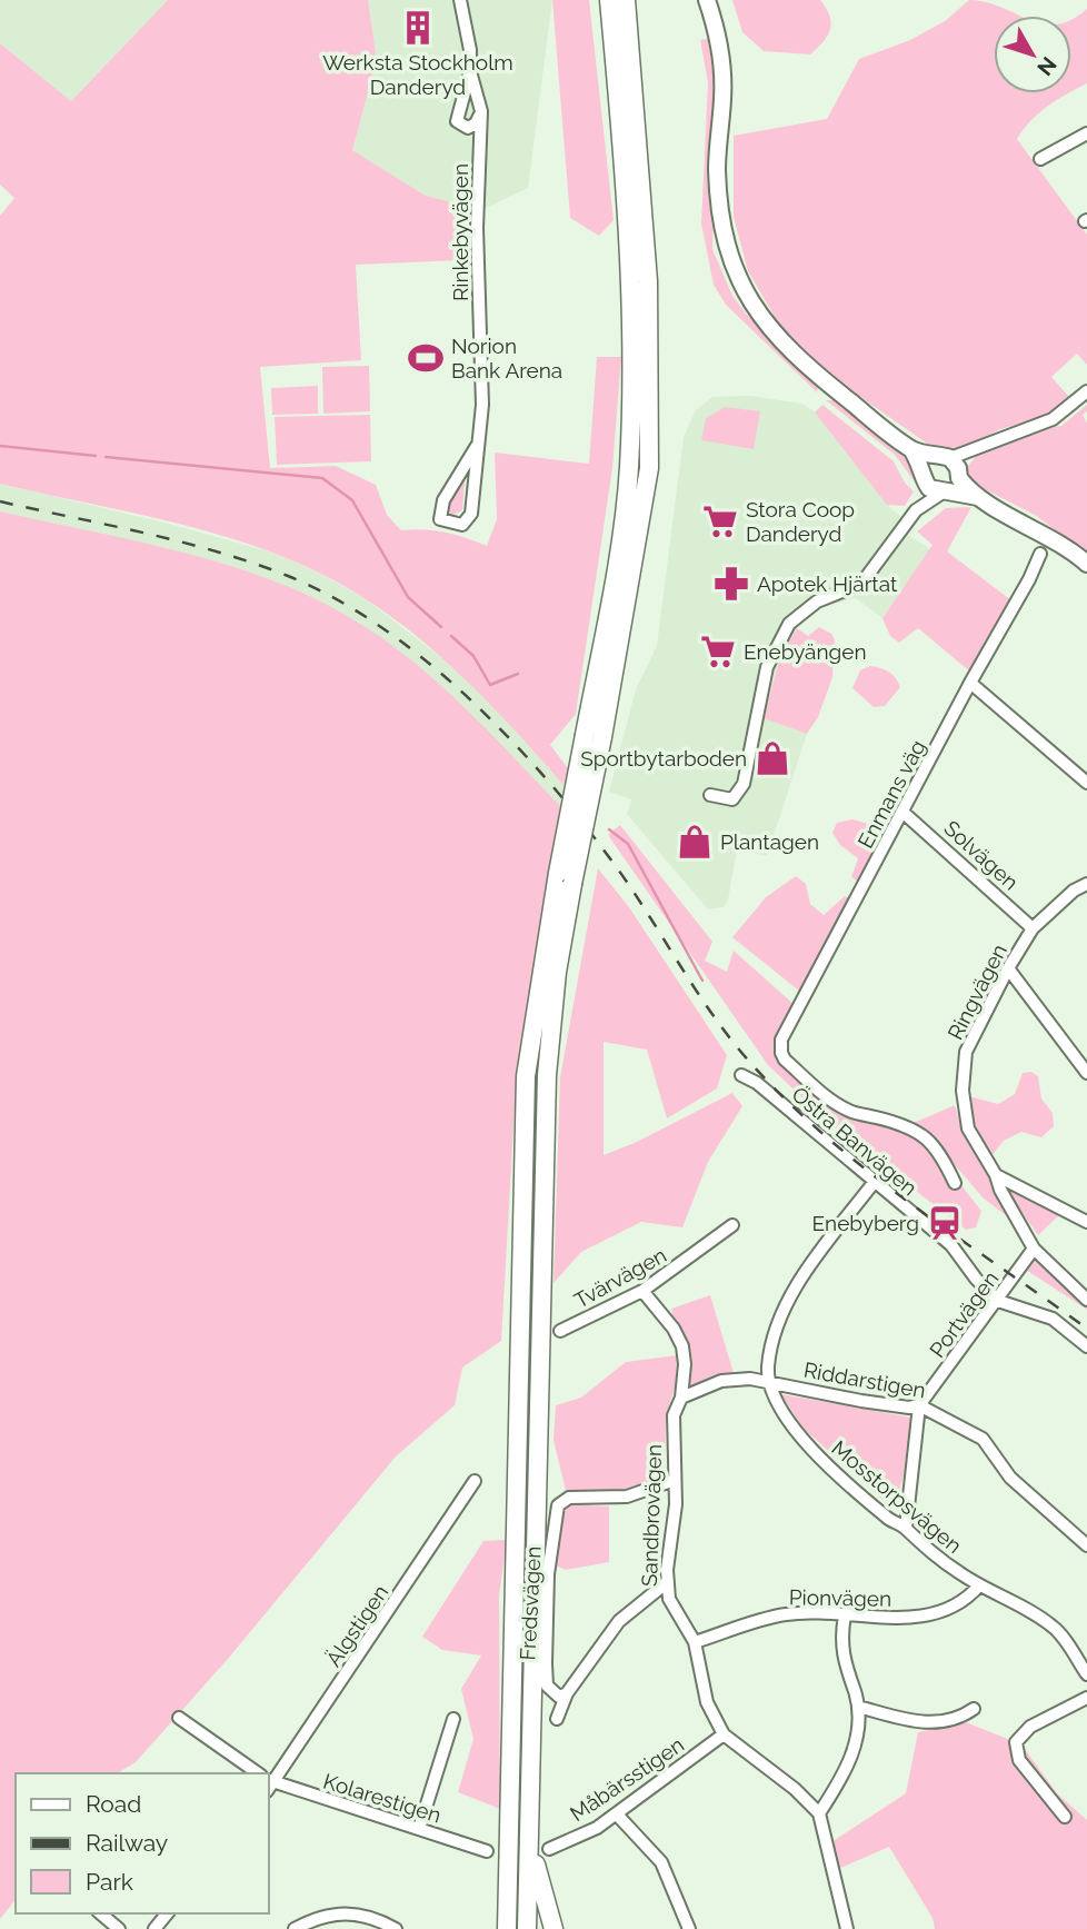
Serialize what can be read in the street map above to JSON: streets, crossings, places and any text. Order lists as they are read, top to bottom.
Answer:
{
  "streets": {
    "street": [
      "Rinkebyvägen",
      "Enmans väg",
      "Solvägen",
      "Ringvägen",
      "Östra Banvägen",
      "Tvärvägen",
      "Portvägen",
      "Riddarstigen",
      "Mosstorpsvägen",
      "Sandbrovägen",
      "Pionvägen",
      "Fredsvägen",
      "Älgstigen",
      "Måbärsstigen",
      "Kolarestigen"
    ]
  },
  "crossings": [
    ["Enmans väg", "Solvägen"],
    ["Solvägen", "Ringvägen"],
    ["Östra Banvägen", "Portvägen"],
    ["Tvärvägen", "Sandbrovägen"],
    ["Portvägen", "Riddarstigen"],
    ["Riddarstigen", "Mosstorpsvägen"],
    ["Riddarstigen", "Sandbrovägen"],
    ["Mosstorpsvägen", "Pionvägen"],
    ["Sandbrovägen", "Pionvägen"],
    ["Sandbrovägen", "Fredsvägen"],
    ["Sandbrovägen", "Måbärsstigen"],
    ["Älgstigen", "Kolarestigen"]
  ],
  "places": {
    "building": ["Werksta Stockholm Danderyd"],
    "sports": ["Norion Bank Arena"],
    "supermarket": ["Stora Coop Danderyd", "Enebyängen"],
    "pharmacy": ["Apotek Hjärtat"],
    "shop": ["Sportbytarboden", "Plantagen"],
    "station": ["Enebyberg"]
  },
  "legend": ["Road", "Railway", "Park"],
  "north": "bottom right"
}
